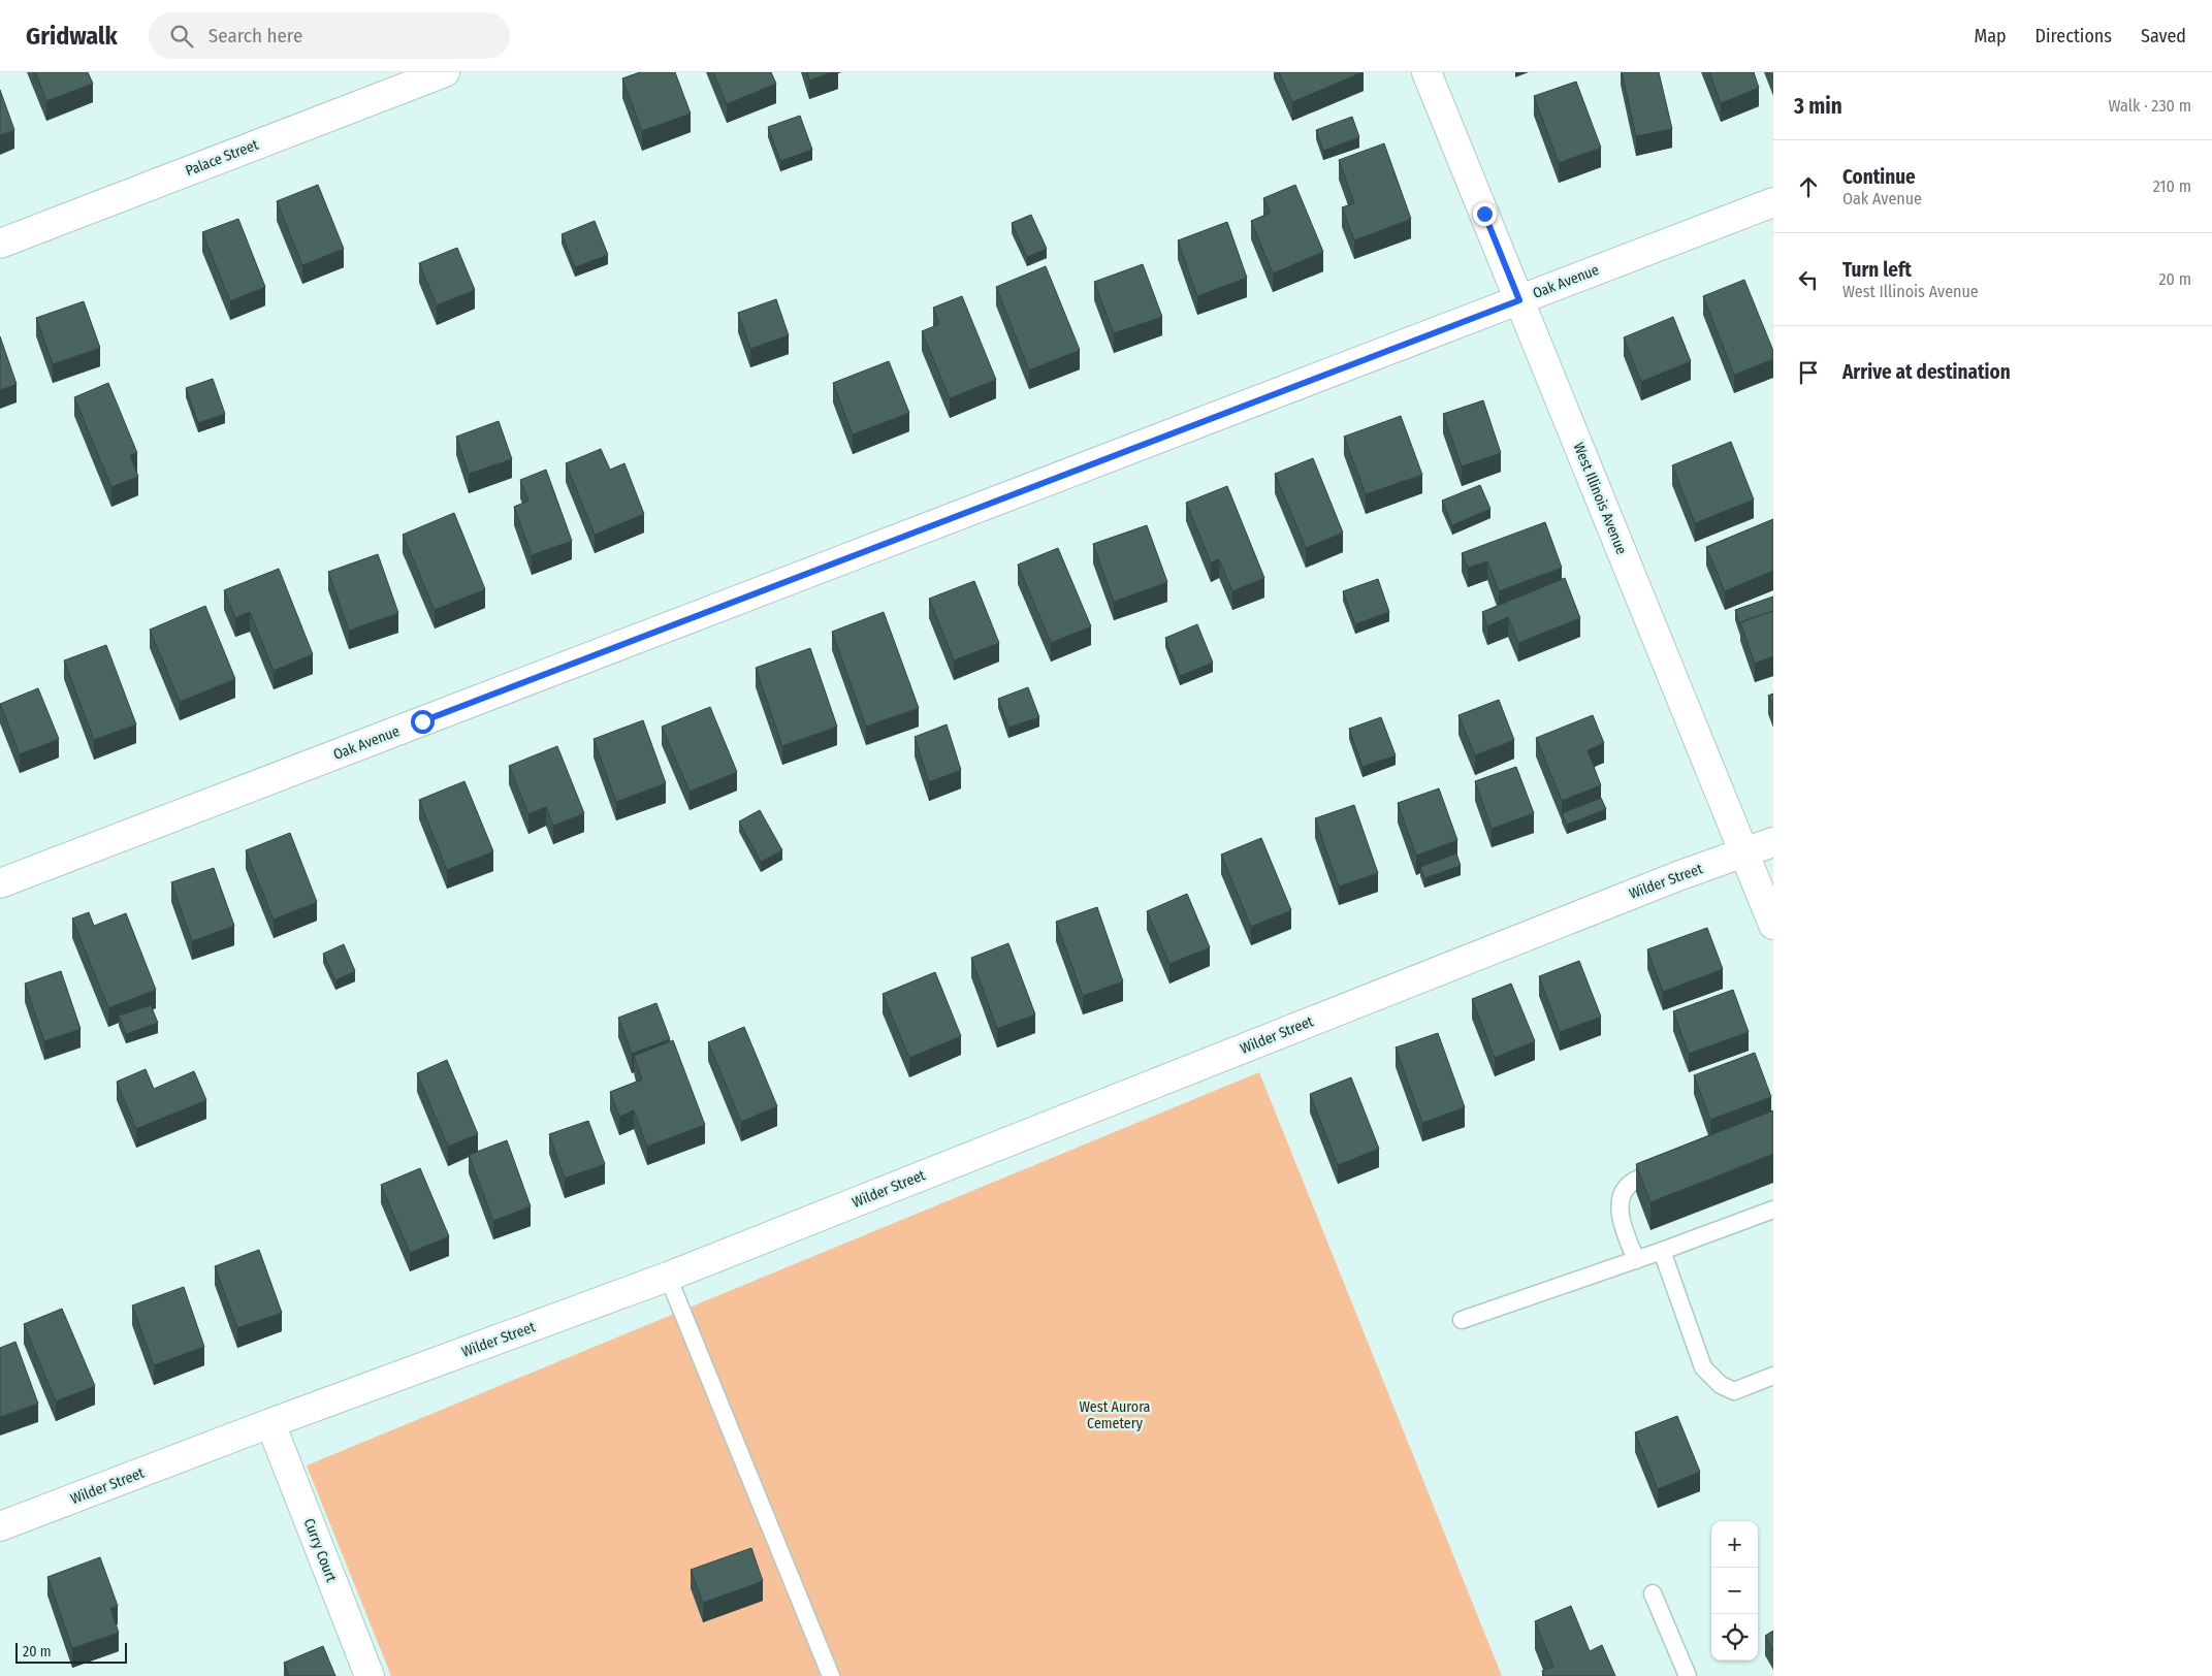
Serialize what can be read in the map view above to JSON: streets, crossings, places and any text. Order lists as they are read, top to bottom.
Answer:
{
  "streets": {
    "street": [
      "Palace Street",
      "Oak Avenue",
      "West Illinois Avenue",
      "Wilder Street",
      "Curry Court"
    ]
  },
  "crossings": [
    ["Oak Avenue", "West Illinois Avenue"],
    ["West Illinois Avenue", "Wilder Street"],
    ["Wilder Street", "Curry Court"]
  ],
  "parks": ["West Aurora Cemetery"],
  "scale_bar": "20 m",
  "page": {
    "header": "Gridwalk",
    "search": "Search here",
    "nav": ["Map", "Directions", "Saved"],
    "heading": ["3 min", "Walk · 230 m"],
    "list": [
      ["Continue", "Oak Avenue", "210 m"],
      ["Turn left", "West Illinois Avenue", "20 m"],
      "Arrive at destination"
    ],
    "map_buttons": ["+", "−"],
    "scale": "20 m"
  }
}
